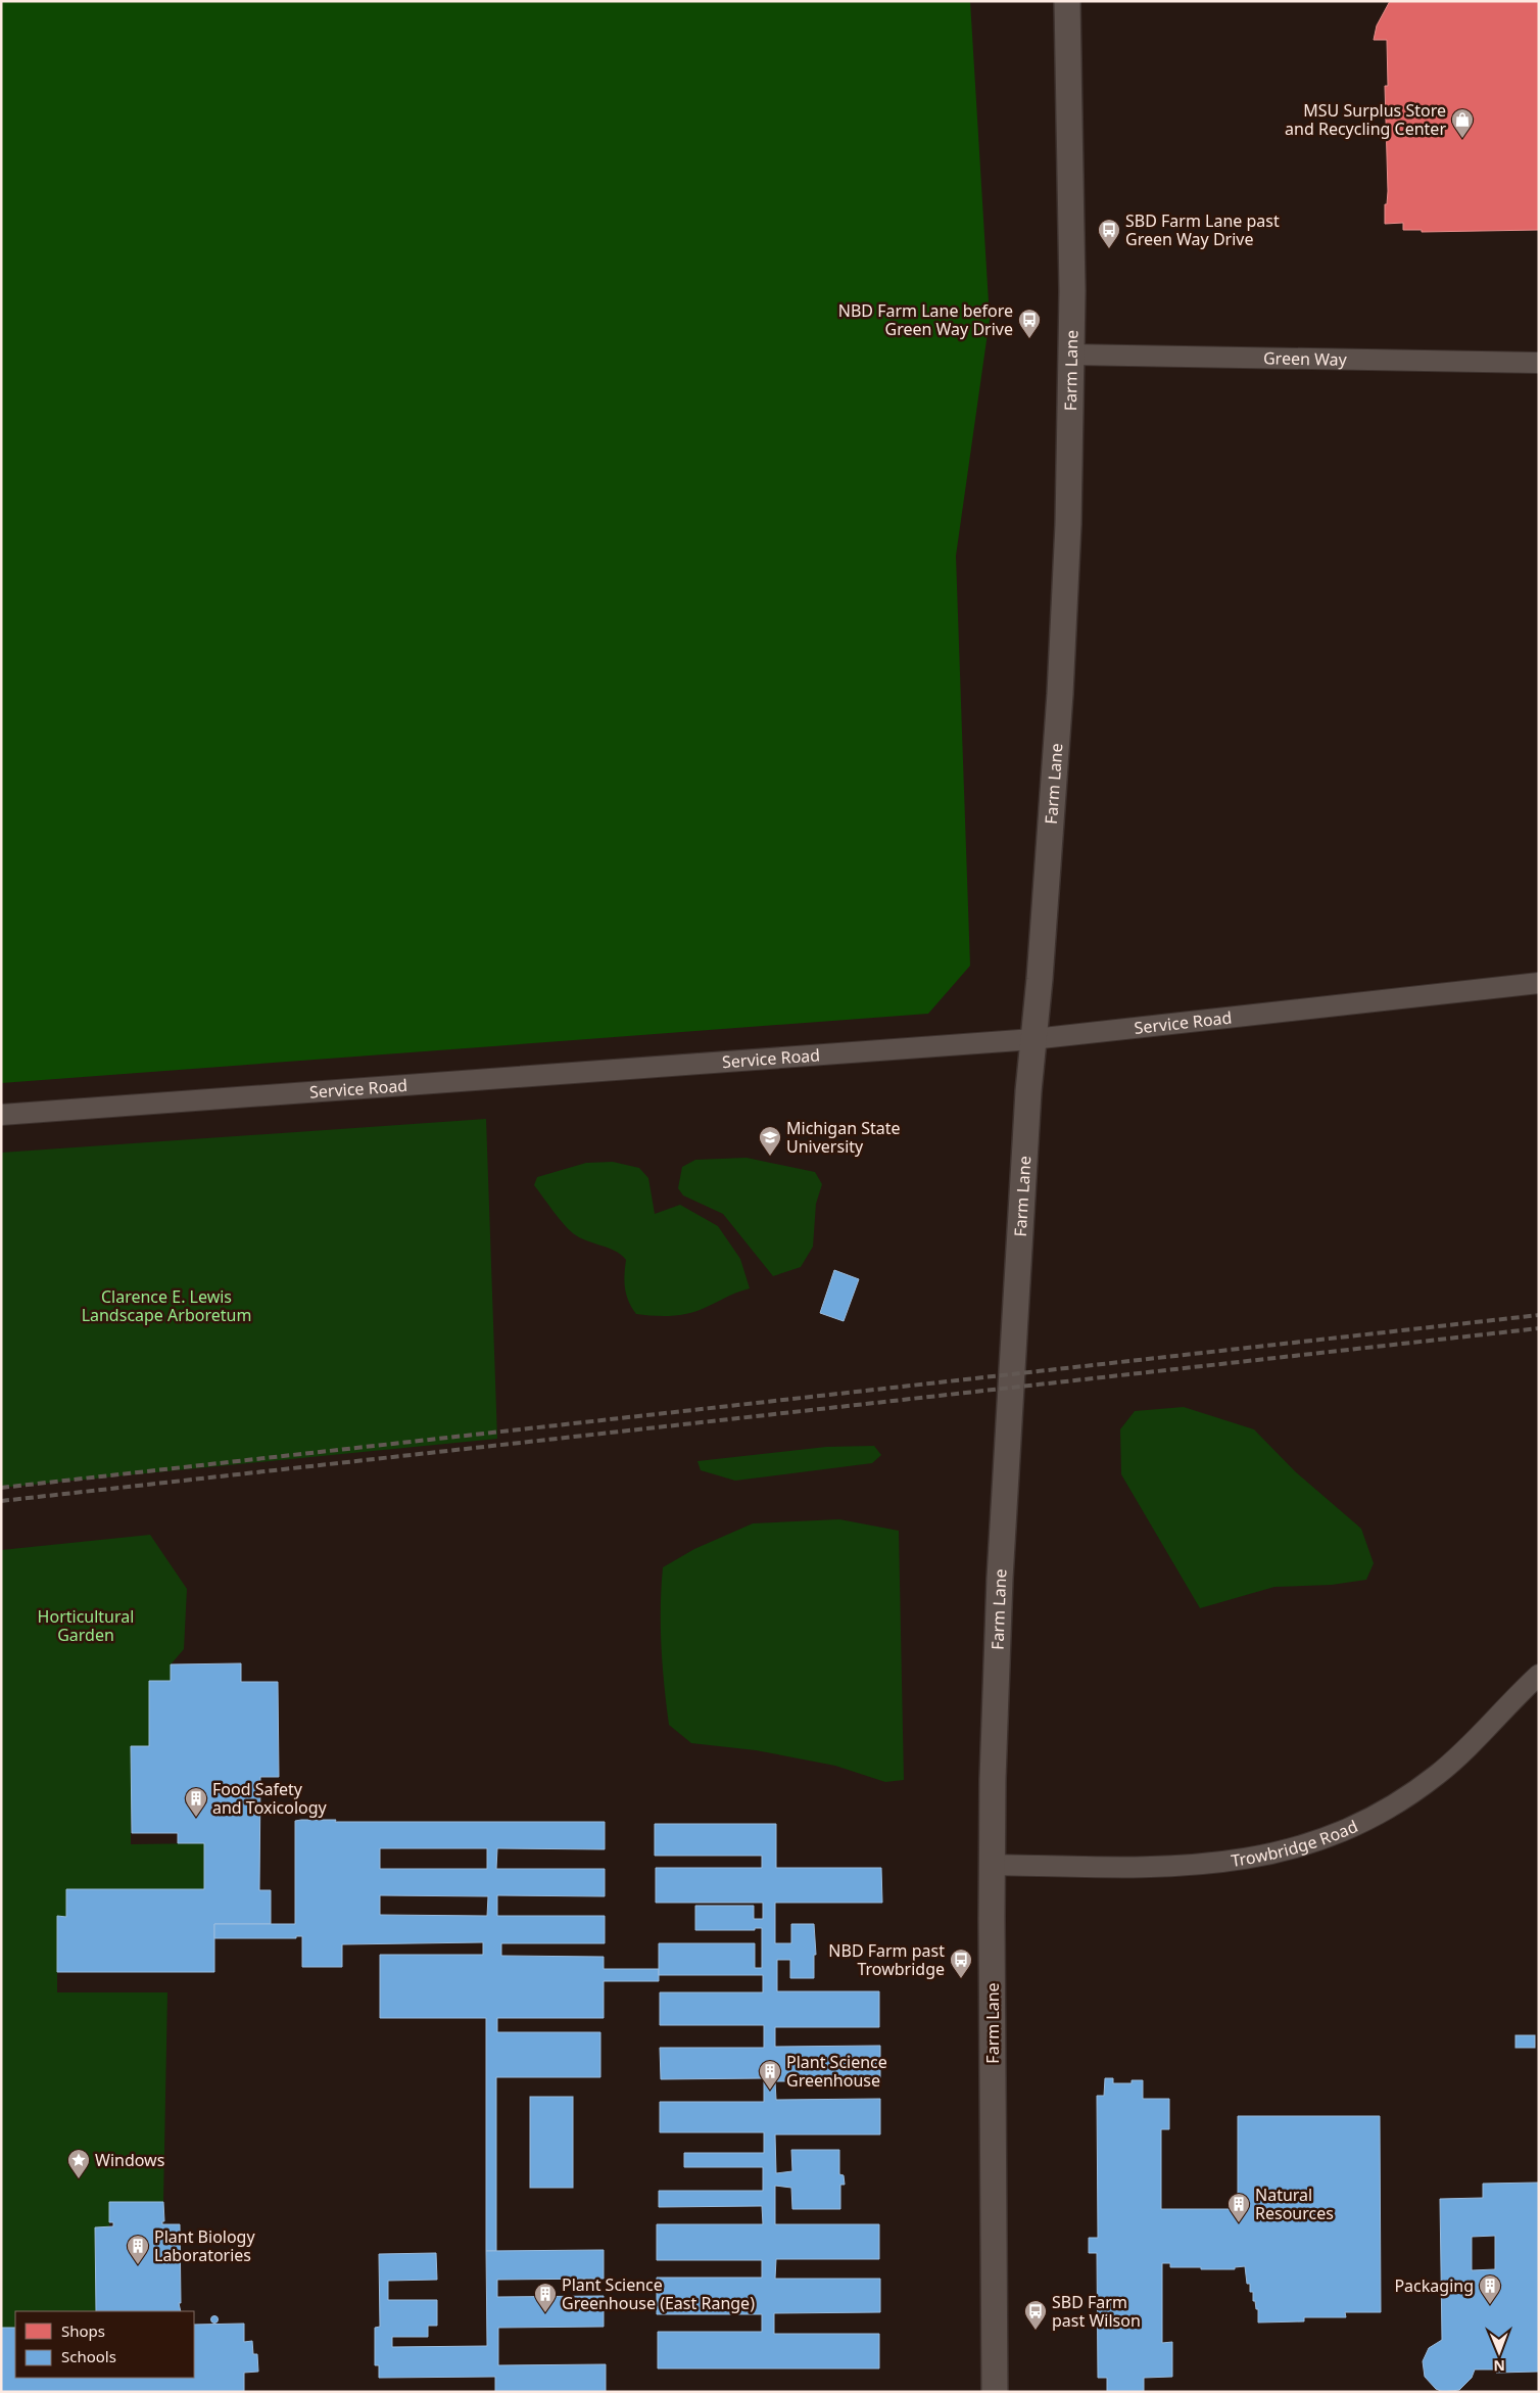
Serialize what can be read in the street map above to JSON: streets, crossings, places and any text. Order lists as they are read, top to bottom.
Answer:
{
  "streets": {
    "street": [
      "Green Way",
      "Farm Lane",
      "Service Road",
      "Trowbridge Road"
    ]
  },
  "crossings": [
    ["Green Way", "Farm Lane"],
    ["Farm Lane", "Service Road"],
    ["Farm Lane", "Trowbridge Road"]
  ],
  "parks": ["Clarence E. Lewis Landscape Arboretum", "Horticultural Garden"],
  "places": {
    "shop": ["MSU Surplus Store and Recycling Center"],
    "bus stop": [
      "SBD Farm Lane past Green Way Drive",
      "NBD Farm Lane before Green Way Drive",
      "NBD Farm past Trowbridge",
      "SBD Farm past Wilson"
    ],
    "school or university": ["Michigan State University"],
    "building": [
      "Food Safety and Toxicology",
      "Plant Science Greenhouse",
      "Natural Resources",
      "Plant Biology Laboratories",
      "Packaging",
      "Plant Science Greenhouse (East Range)"
    ],
    "place": ["Windows"]
  },
  "legend": ["Shops", "Schools"],
  "north": "bottom"
}
